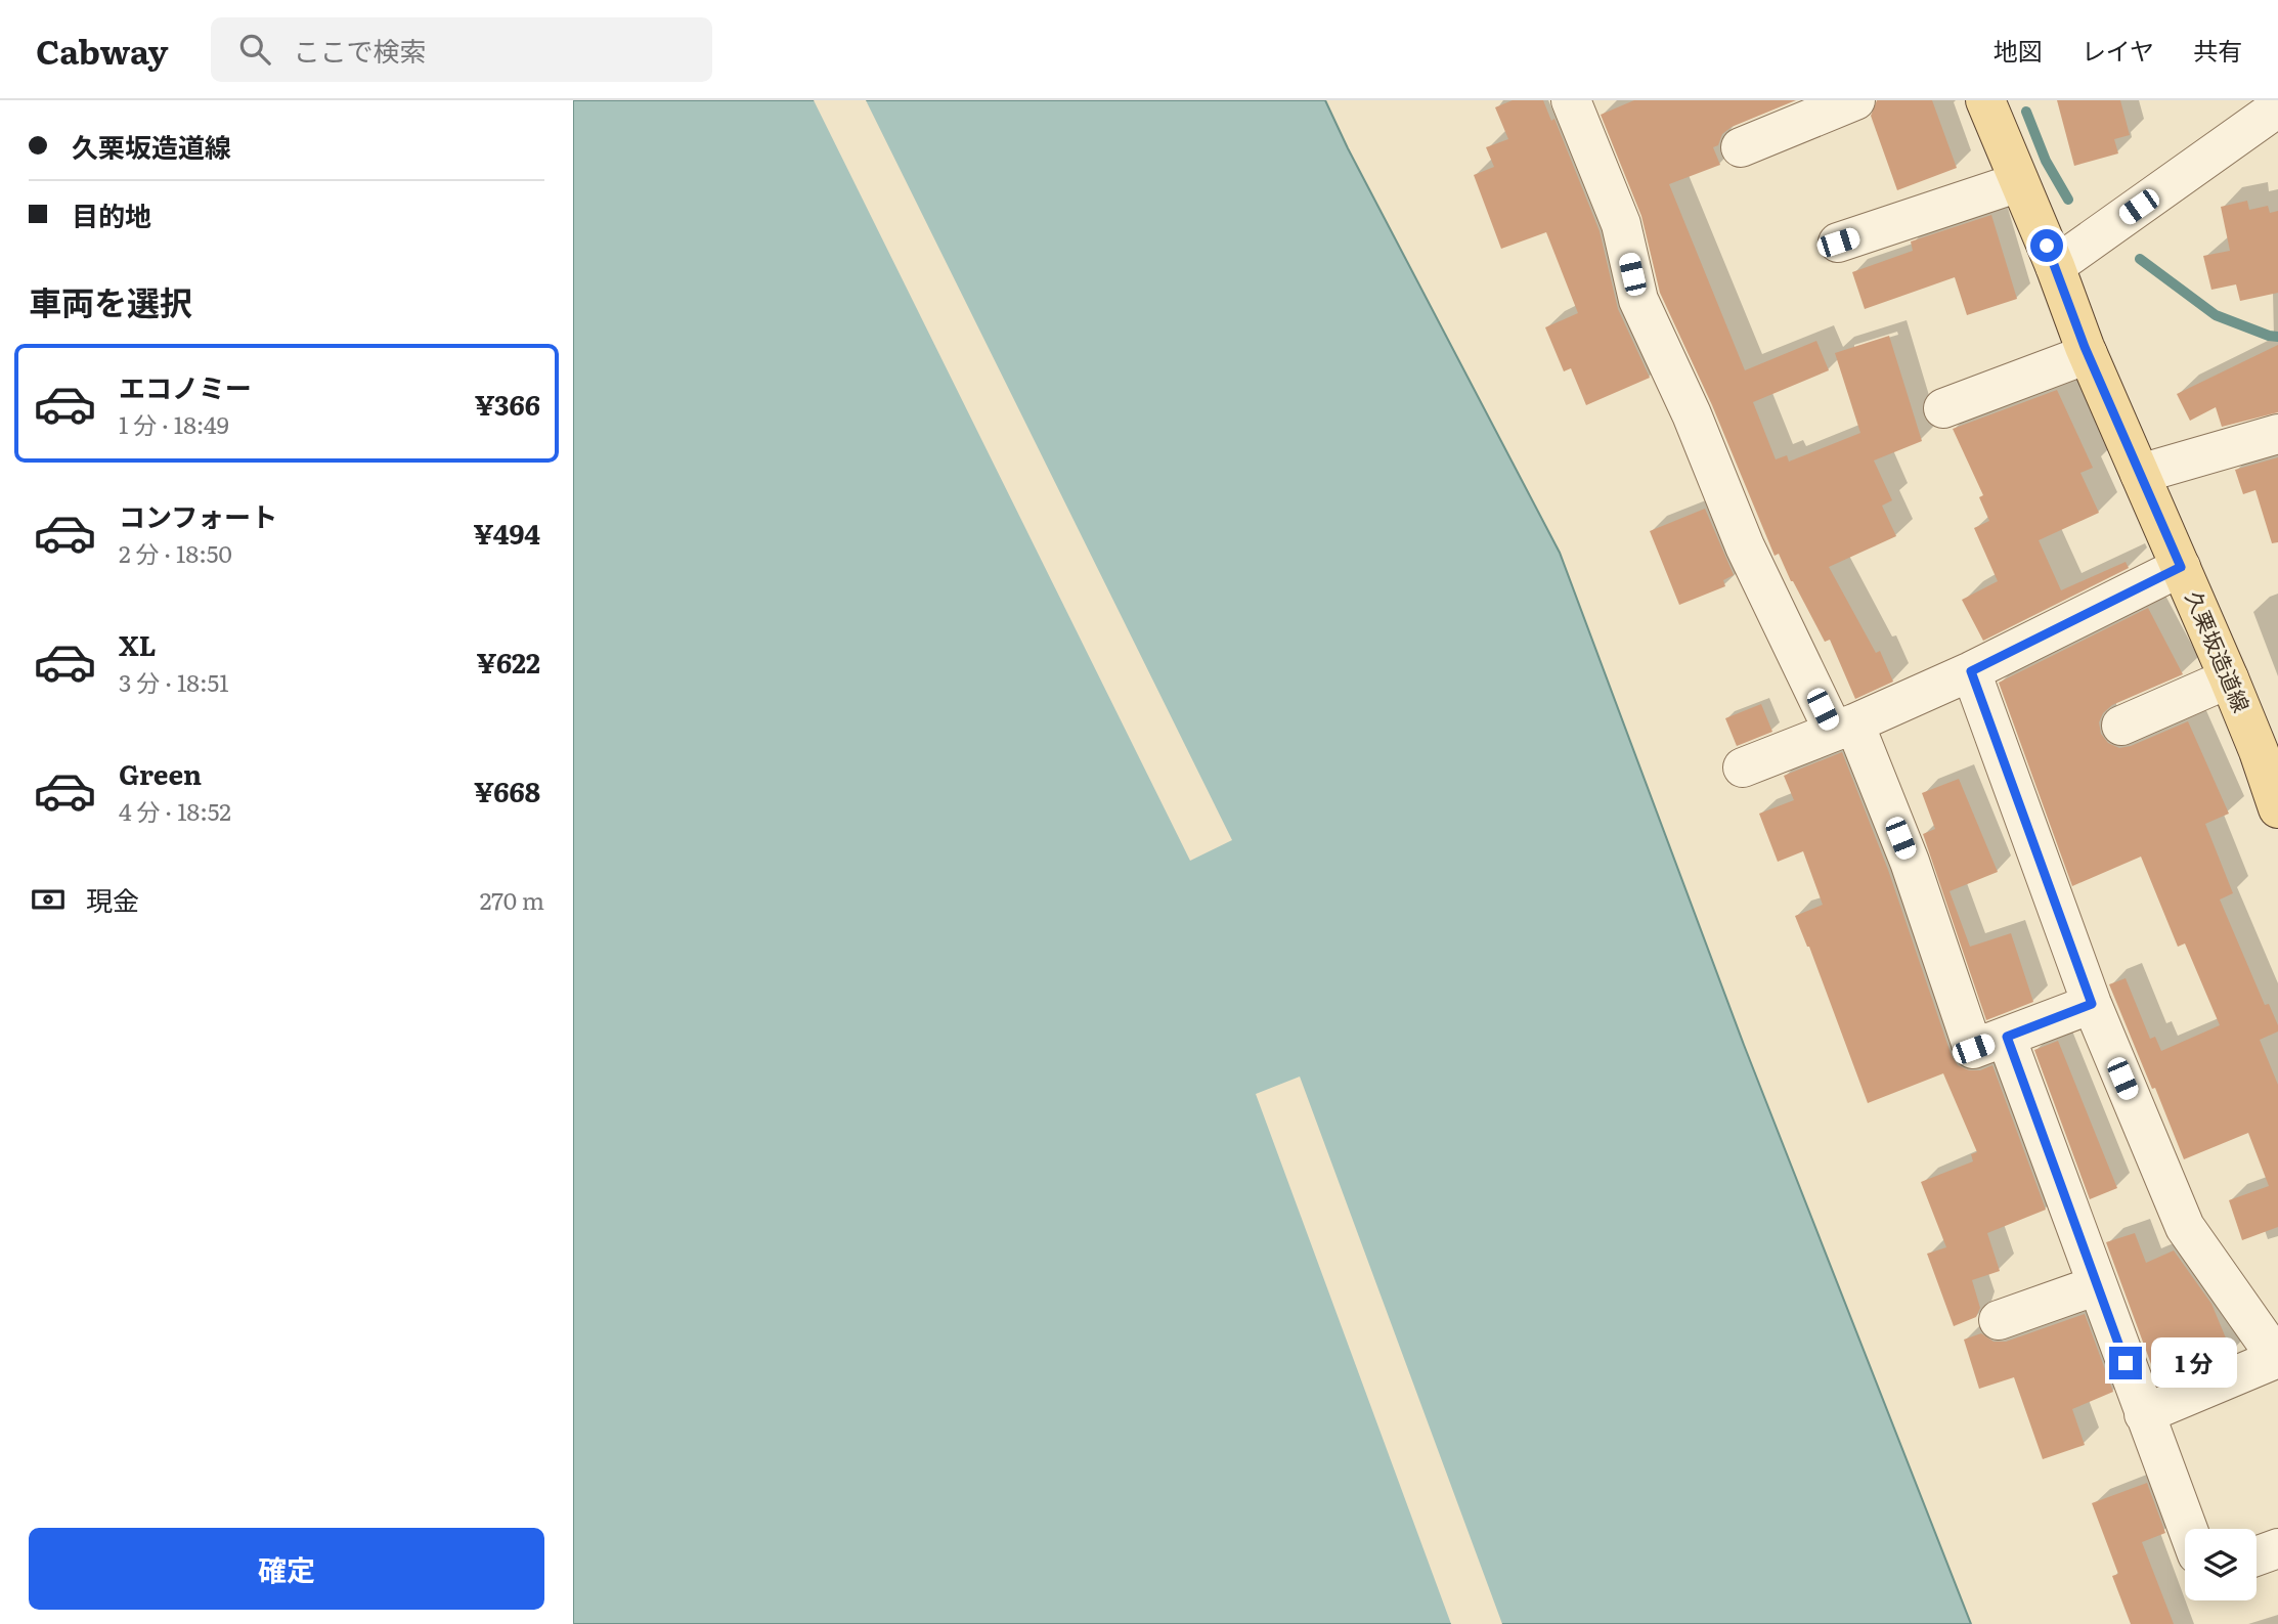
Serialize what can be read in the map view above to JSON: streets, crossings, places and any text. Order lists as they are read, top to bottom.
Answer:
{
  "streets": {
    "main road": ["久栗坂造道線"]
  },
  "page": {
    "header": "Cabway",
    "search": "ここで検索",
    "nav": ["地図", "レイヤ", "共有"],
    "banner": ["久栗坂造道線", "目的地"],
    "heading": "車両を選択",
    "list": [
      {
        "name": "エコノミー",
        "note": "1 分 · 18:49",
        "value": "¥366"
      },
      {
        "name": "コンフォート",
        "note": "2 分 · 18:50",
        "value": "¥494"
      },
      {
        "name": "XL",
        "note": "3 分 · 18:51",
        "value": "¥622"
      },
      {
        "name": "Green",
        "note": "4 分 · 18:52",
        "value": "¥668"
      }
    ],
    "pay": ["現金", "270 m"],
    "bubble": "1 分",
    "buttons": "確定"
  }
}
